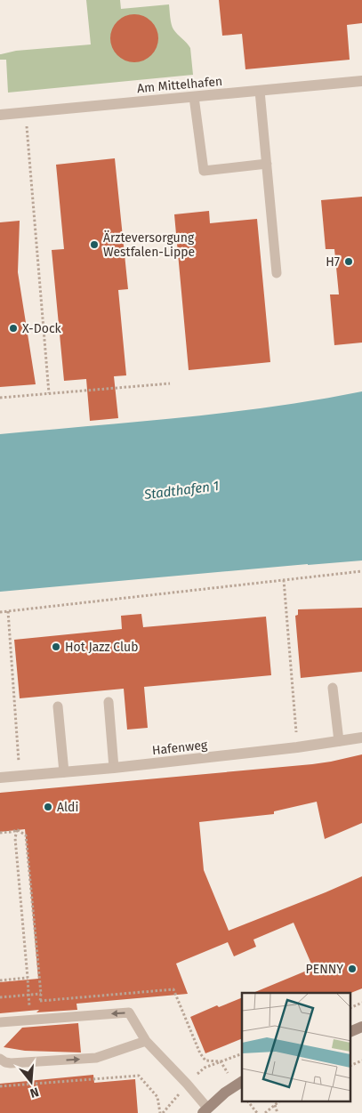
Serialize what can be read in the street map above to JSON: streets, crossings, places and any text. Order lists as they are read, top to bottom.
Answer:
{
  "streets": {
    "street": ["Am Mittelhafen", "Hafenweg"]
  },
  "water": ["Stadthafen 1"],
  "places": [
    "Ärzteversorgung Westfalen-Lippe",
    "H7",
    "X-Dock",
    "Hot Jazz Club",
    "Aldi",
    "PENNY"
  ],
  "north": "bottom"
}
